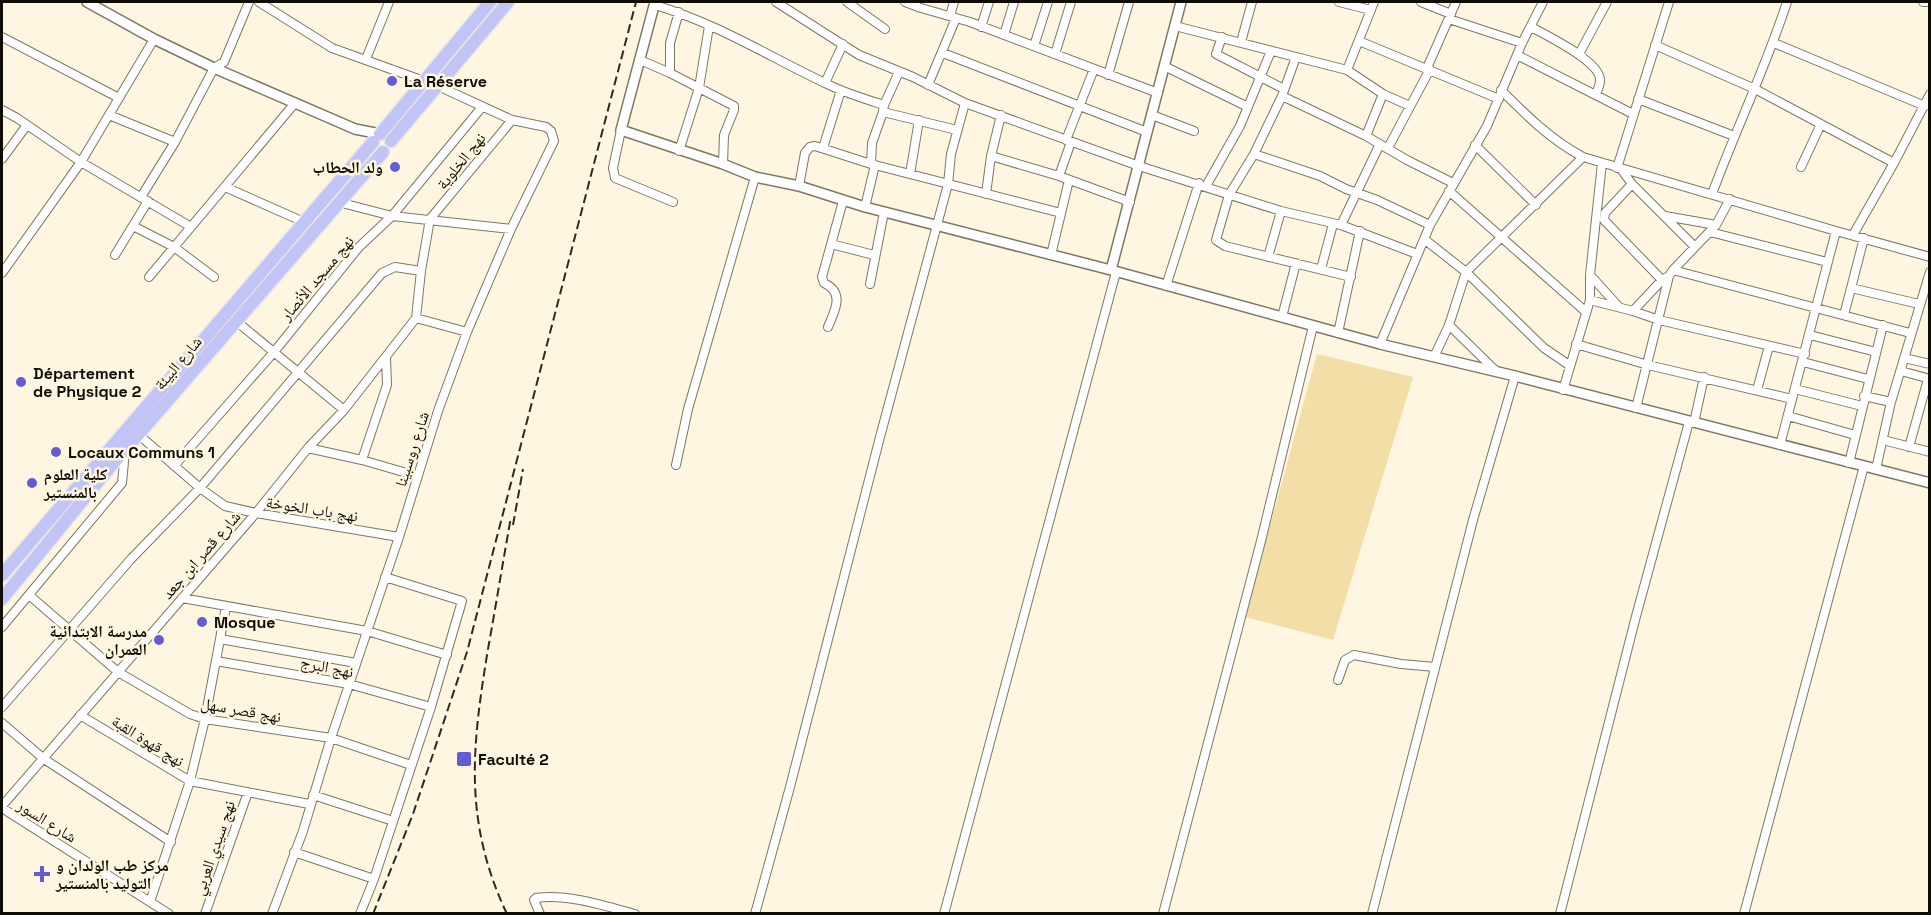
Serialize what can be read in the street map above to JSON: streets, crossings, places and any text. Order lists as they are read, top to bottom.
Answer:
{
  "streets": {
    "main road": ["شارع البيئة"],
    "street": [
      "نهج الخلوية",
      "نهج مسجد الأنصار",
      "شارع روسبينا",
      "نهج باب الخوخة",
      "شارع قصر ابن جعد",
      "نهج البرج",
      "نهج قصر سهل",
      "نهج قهوة القبة",
      "شارع السور",
      "نهج سيدي العربي"
    ]
  },
  "crossings": [
    ["نهج الخلوية", "شارع روسبينا"],
    ["نهج مسجد الأنصار", "شارع روسبينا"],
    ["نهج مسجد الأنصار", "نهج باب الخوخة"],
    ["شارع البيئة", "شارع روسبينا"],
    ["شارع البيئة", "نهج باب الخوخة"],
    ["شارع روسبينا", "نهج باب الخوخة"],
    ["شارع روسبينا", "نهج البرج"],
    ["شارع روسبينا", "نهج قصر سهل"],
    ["شارع روسبينا", "نهج قهوة القبة"],
    ["نهج باب الخوخة", "شارع قصر ابن جعد"],
    ["شارع قصر ابن جعد", "نهج قصر سهل"],
    ["شارع قصر ابن جعد", "نهج قهوة القبة"],
    ["شارع قصر ابن جعد", "شارع السور"],
    ["نهج قهوة القبة", "نهج سيدي العربي"]
  ],
  "places": {
    "other": [
      "La Réserve",
      "ولد الحطاب",
      "Département de Physique 2",
      "Locaux Communs 1",
      "كلية العلوم بالمنستير",
      "Mosque",
      "مدرسة الابتدائية العمران"
    ],
    "transit": ["Faculté 2"],
    "health": ["مركز طب الولدان و التوليد بالمنستير"]
  }
}
